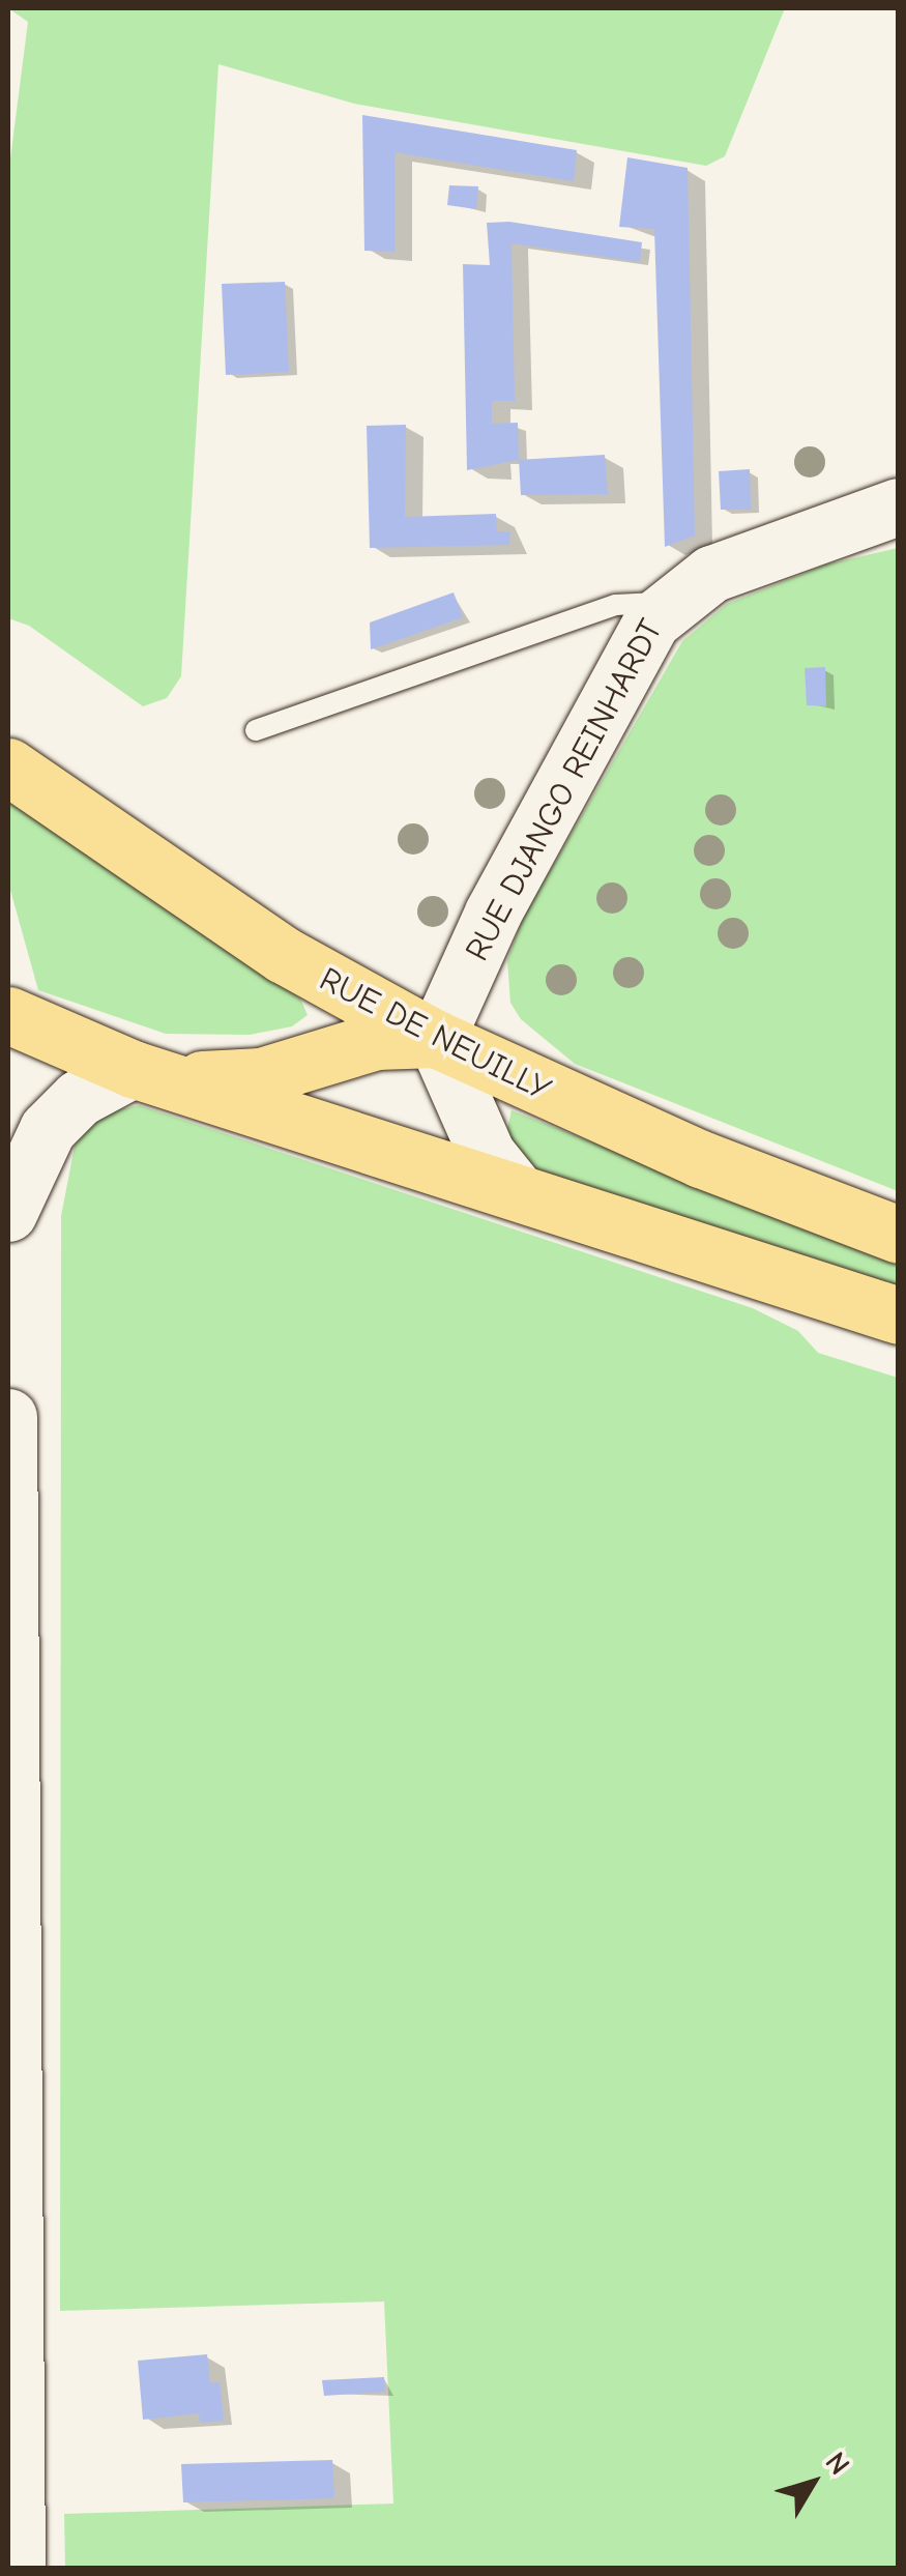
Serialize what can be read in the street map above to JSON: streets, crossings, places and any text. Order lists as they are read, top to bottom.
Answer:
{
  "streets": {
    "main road": ["RUE DJANGO REINHARDT", "RUE DE NEUILLY"]
  },
  "crossings": [
    ["RUE DJANGO REINHARDT", "RUE DE NEUILLY"]
  ],
  "north": "top right"
}
